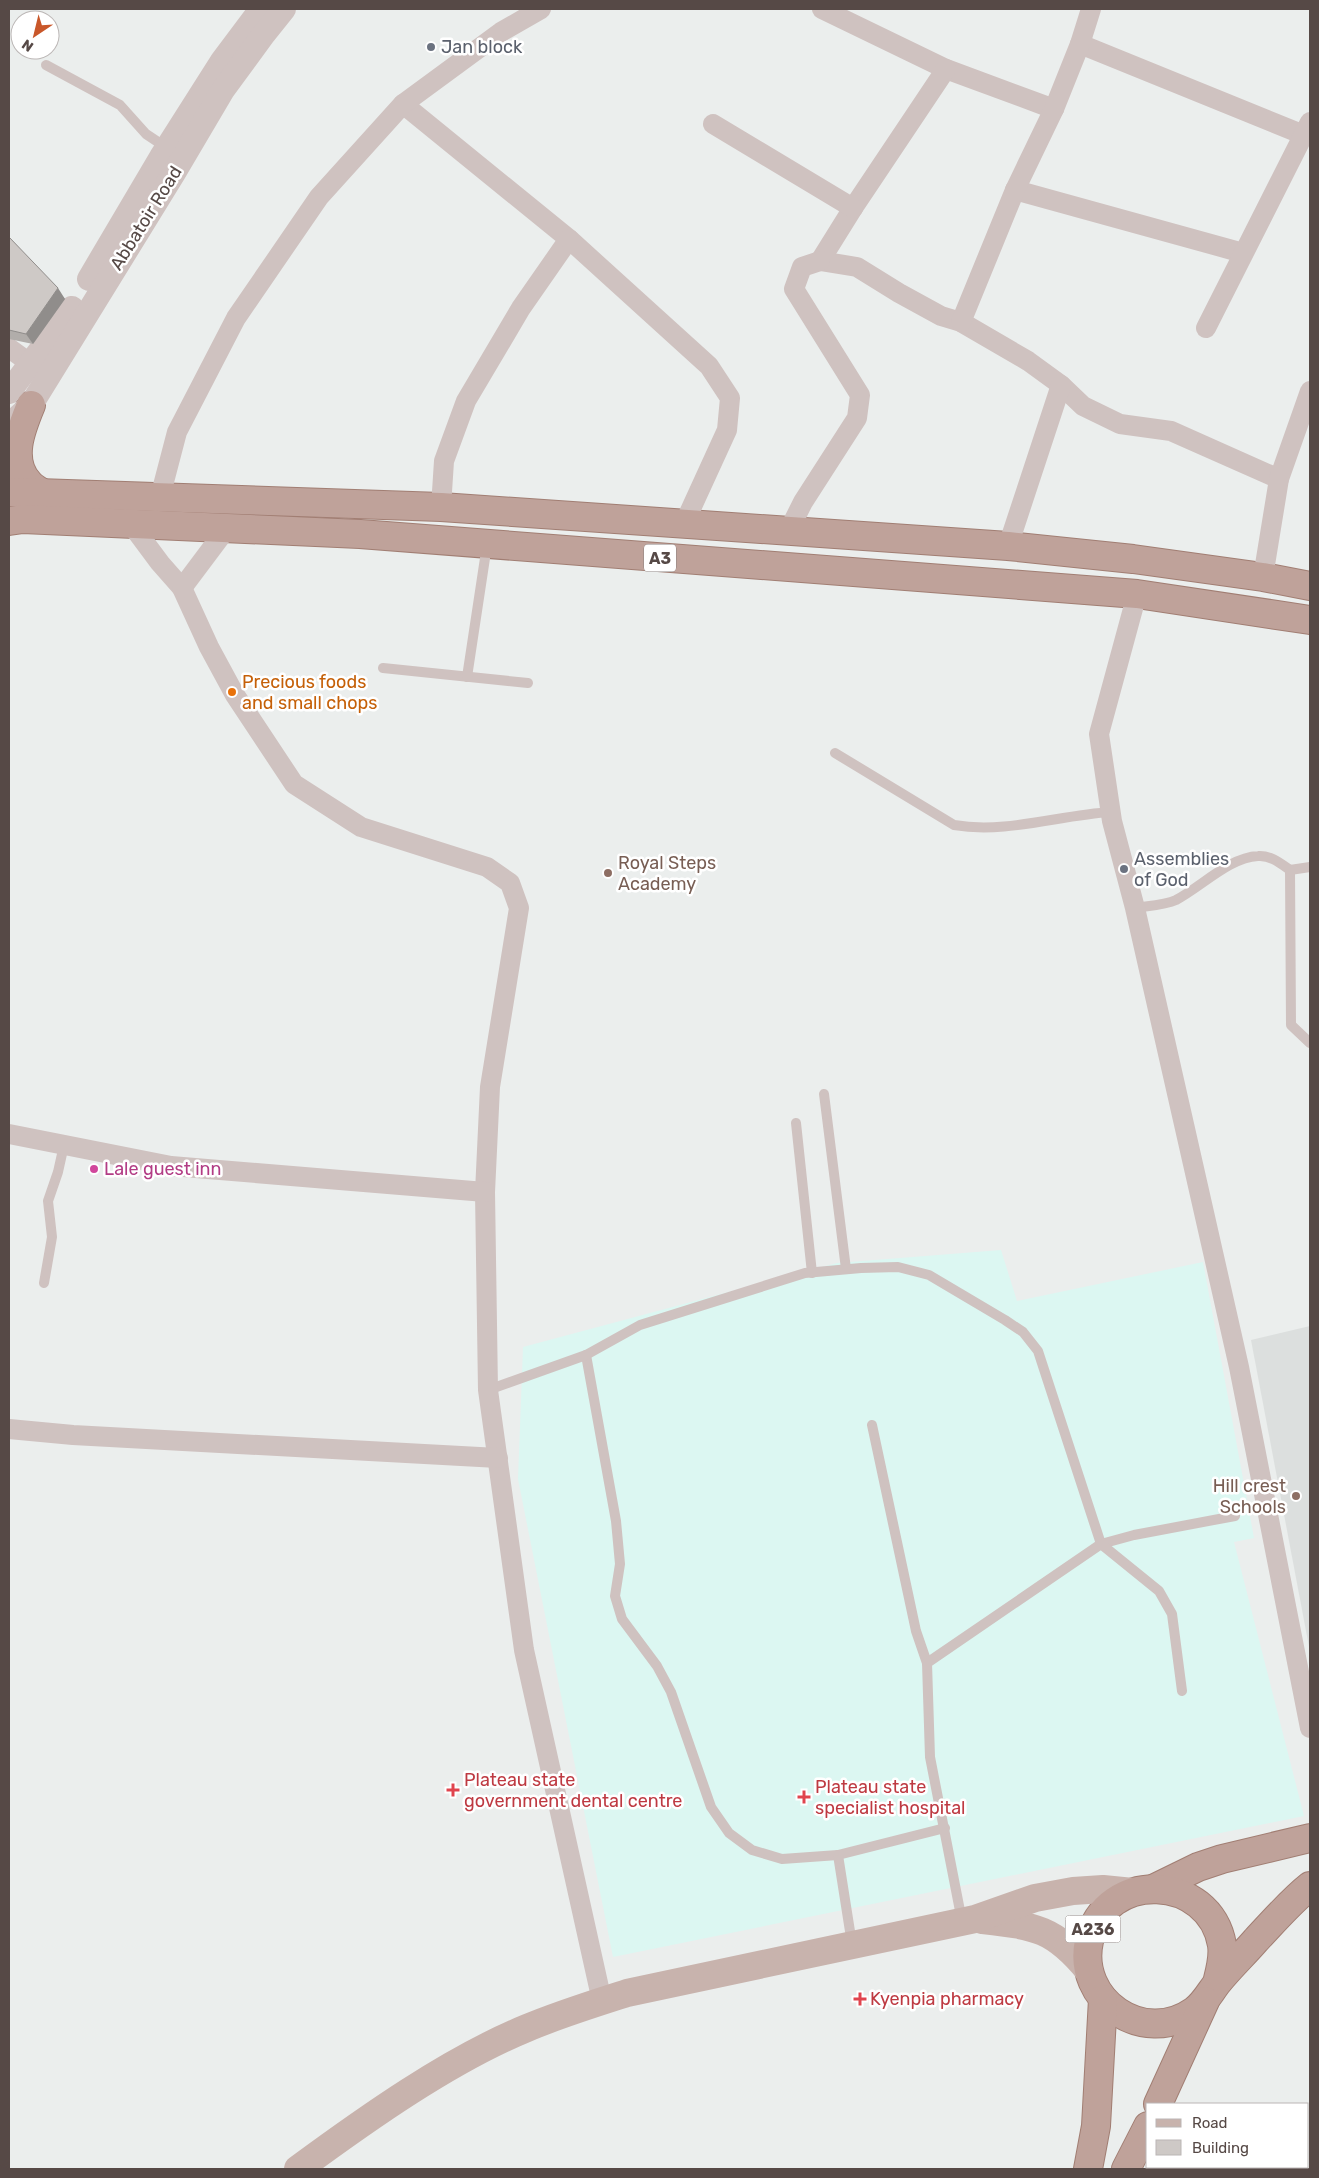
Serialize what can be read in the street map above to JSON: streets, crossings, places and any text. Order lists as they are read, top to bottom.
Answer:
{
  "streets": {
    "highway": ["A3", "A236"],
    "street": ["Abbatoir Road"]
  },
  "places": {
    "other": [
      "Jan block",
      "Precious foods and small chops",
      "Assemblies of God",
      "Royal Steps Academy",
      "Lale guest inn",
      "Hill crest Schools"
    ],
    "health": ["Plateau state government dental centre", "Plateau state specialist hospital", "Kyenpia pharmacy"]
  },
  "legend": ["Road", "Building"],
  "north": "bottom left"
}
